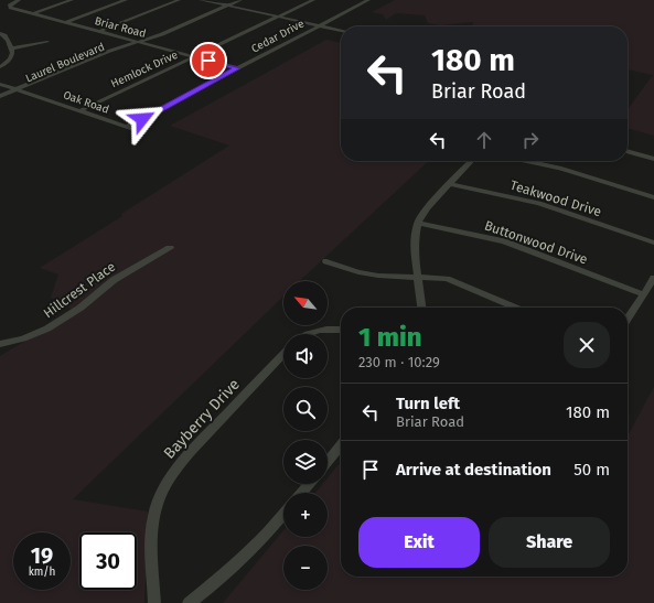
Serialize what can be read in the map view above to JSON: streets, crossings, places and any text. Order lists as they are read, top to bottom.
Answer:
{
  "streets": {
    "street": [
      "Briar Road",
      "Cedar Drive",
      "Laurel Boulevard",
      "Hemlock Drive",
      "Oak Road",
      "Teakwood Drive",
      "Buttonwood Drive",
      "Hillcrest Place",
      "Bayberry Drive"
    ]
  },
  "crossings": [
    ["Briar Road", "Cedar Drive"],
    ["Briar Road", "Laurel Boulevard"],
    ["Briar Road", "Hemlock Drive"],
    ["Cedar Drive", "Oak Road"],
    ["Laurel Boulevard", "Oak Road"],
    ["Hemlock Drive", "Oak Road"]
  ],
  "north": "top left",
  "page": {
    "turn": ["180 m", "Briar Road"],
    "map_buttons": ["+", "−"],
    "heading": ["1 min", "230 m · 10:29"],
    "list": [
      {
        "name": "Turn left",
        "note": "Briar Road",
        "value": "180 m"
      },
      {
        "name": "Arrive at destination",
        "value": "50 m"
      }
    ],
    "buttons": ["Exit", "Share"],
    "speed": "19 km/h",
    "limit": "30"
  }
}
